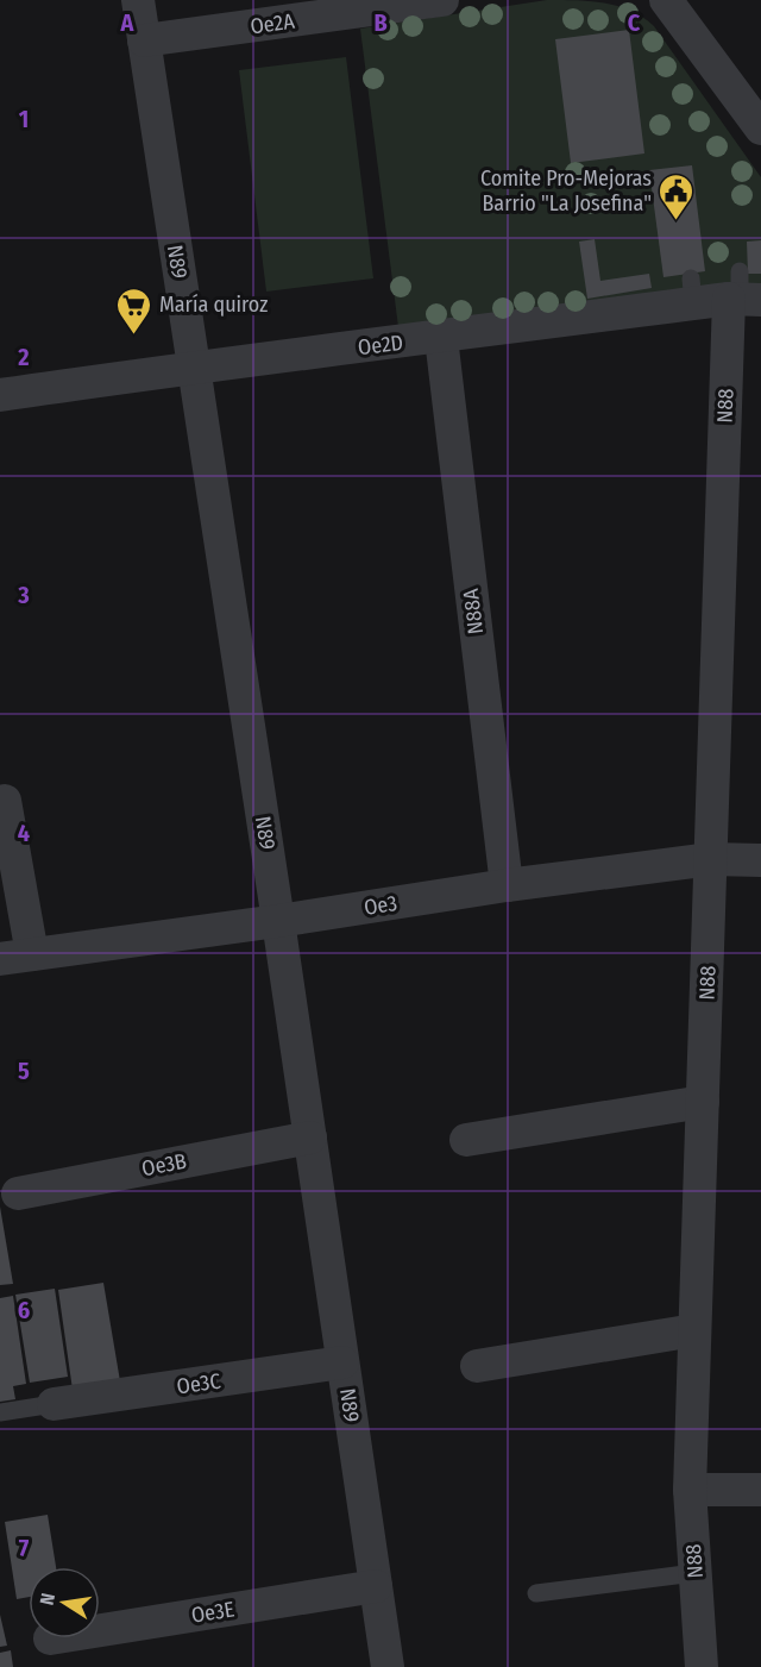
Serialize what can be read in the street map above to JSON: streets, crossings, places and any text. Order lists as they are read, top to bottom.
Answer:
{
  "streets": {
    "street": [
      "Oe2A",
      "N89",
      "Oe2D",
      "N88",
      "N88A",
      "Oe3",
      "Oe3B",
      "Oe3C",
      "Oe3E"
    ]
  },
  "crossings": [
    ["Oe2A", "N89"],
    ["N89", "Oe2D"],
    ["N89", "Oe3"],
    ["N89", "Oe3B"],
    ["N89", "Oe3C"],
    ["N89", "Oe3E"],
    ["Oe2D", "N88"],
    ["Oe2D", "N88A"],
    ["N88", "Oe3"],
    ["N88A", "Oe3"]
  ],
  "places": {
    "public building": ["Comite Pro-Mejoras Barrio \"La Josefina\""],
    "supermarket": ["María quiroz"]
  },
  "north": "left",
  "grid": {
    "columns": ["A", "B", "C"],
    "rows": [
      "1",
      "2",
      "3",
      "4",
      "5",
      "6",
      "7"
    ]
  }
}
